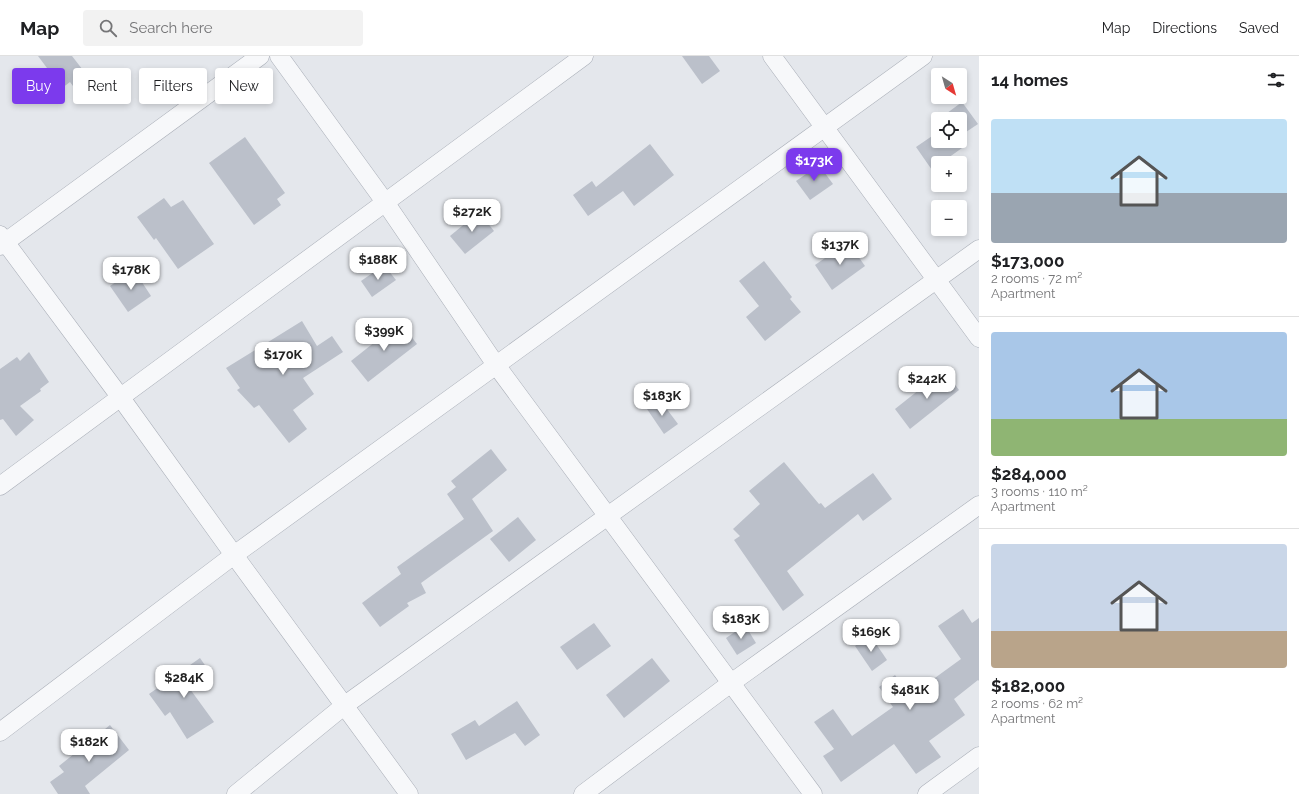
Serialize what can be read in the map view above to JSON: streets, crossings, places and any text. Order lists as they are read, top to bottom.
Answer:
{
  "north": "bottom right",
  "page": {
    "header": "Map",
    "search": "Search here",
    "nav": ["Map", "Directions", "Saved"],
    "heading": "14 homes",
    "map_buttons": ["+", "−"],
    "chip": [
      "Buy",
      "Rent",
      "Filters",
      "New"
    ],
    "list": [
      {
        "name": "$173,000",
        "note": "2 rooms · 72 m² · Apartment"
      },
      {
        "name": "$284,000",
        "note": "3 rooms · 110 m² · Apartment"
      },
      {
        "name": "$182,000",
        "note": "2 rooms · 62 m² · Apartment"
      }
    ],
    "price": [
      "$173K",
      "$272K",
      "$137K",
      "$188K",
      "$178K",
      "$399K",
      "$170K",
      "$242K",
      "$183K",
      "$183K",
      "$169K",
      "$284K",
      "$481K",
      "$182K"
    ]
  }
}
